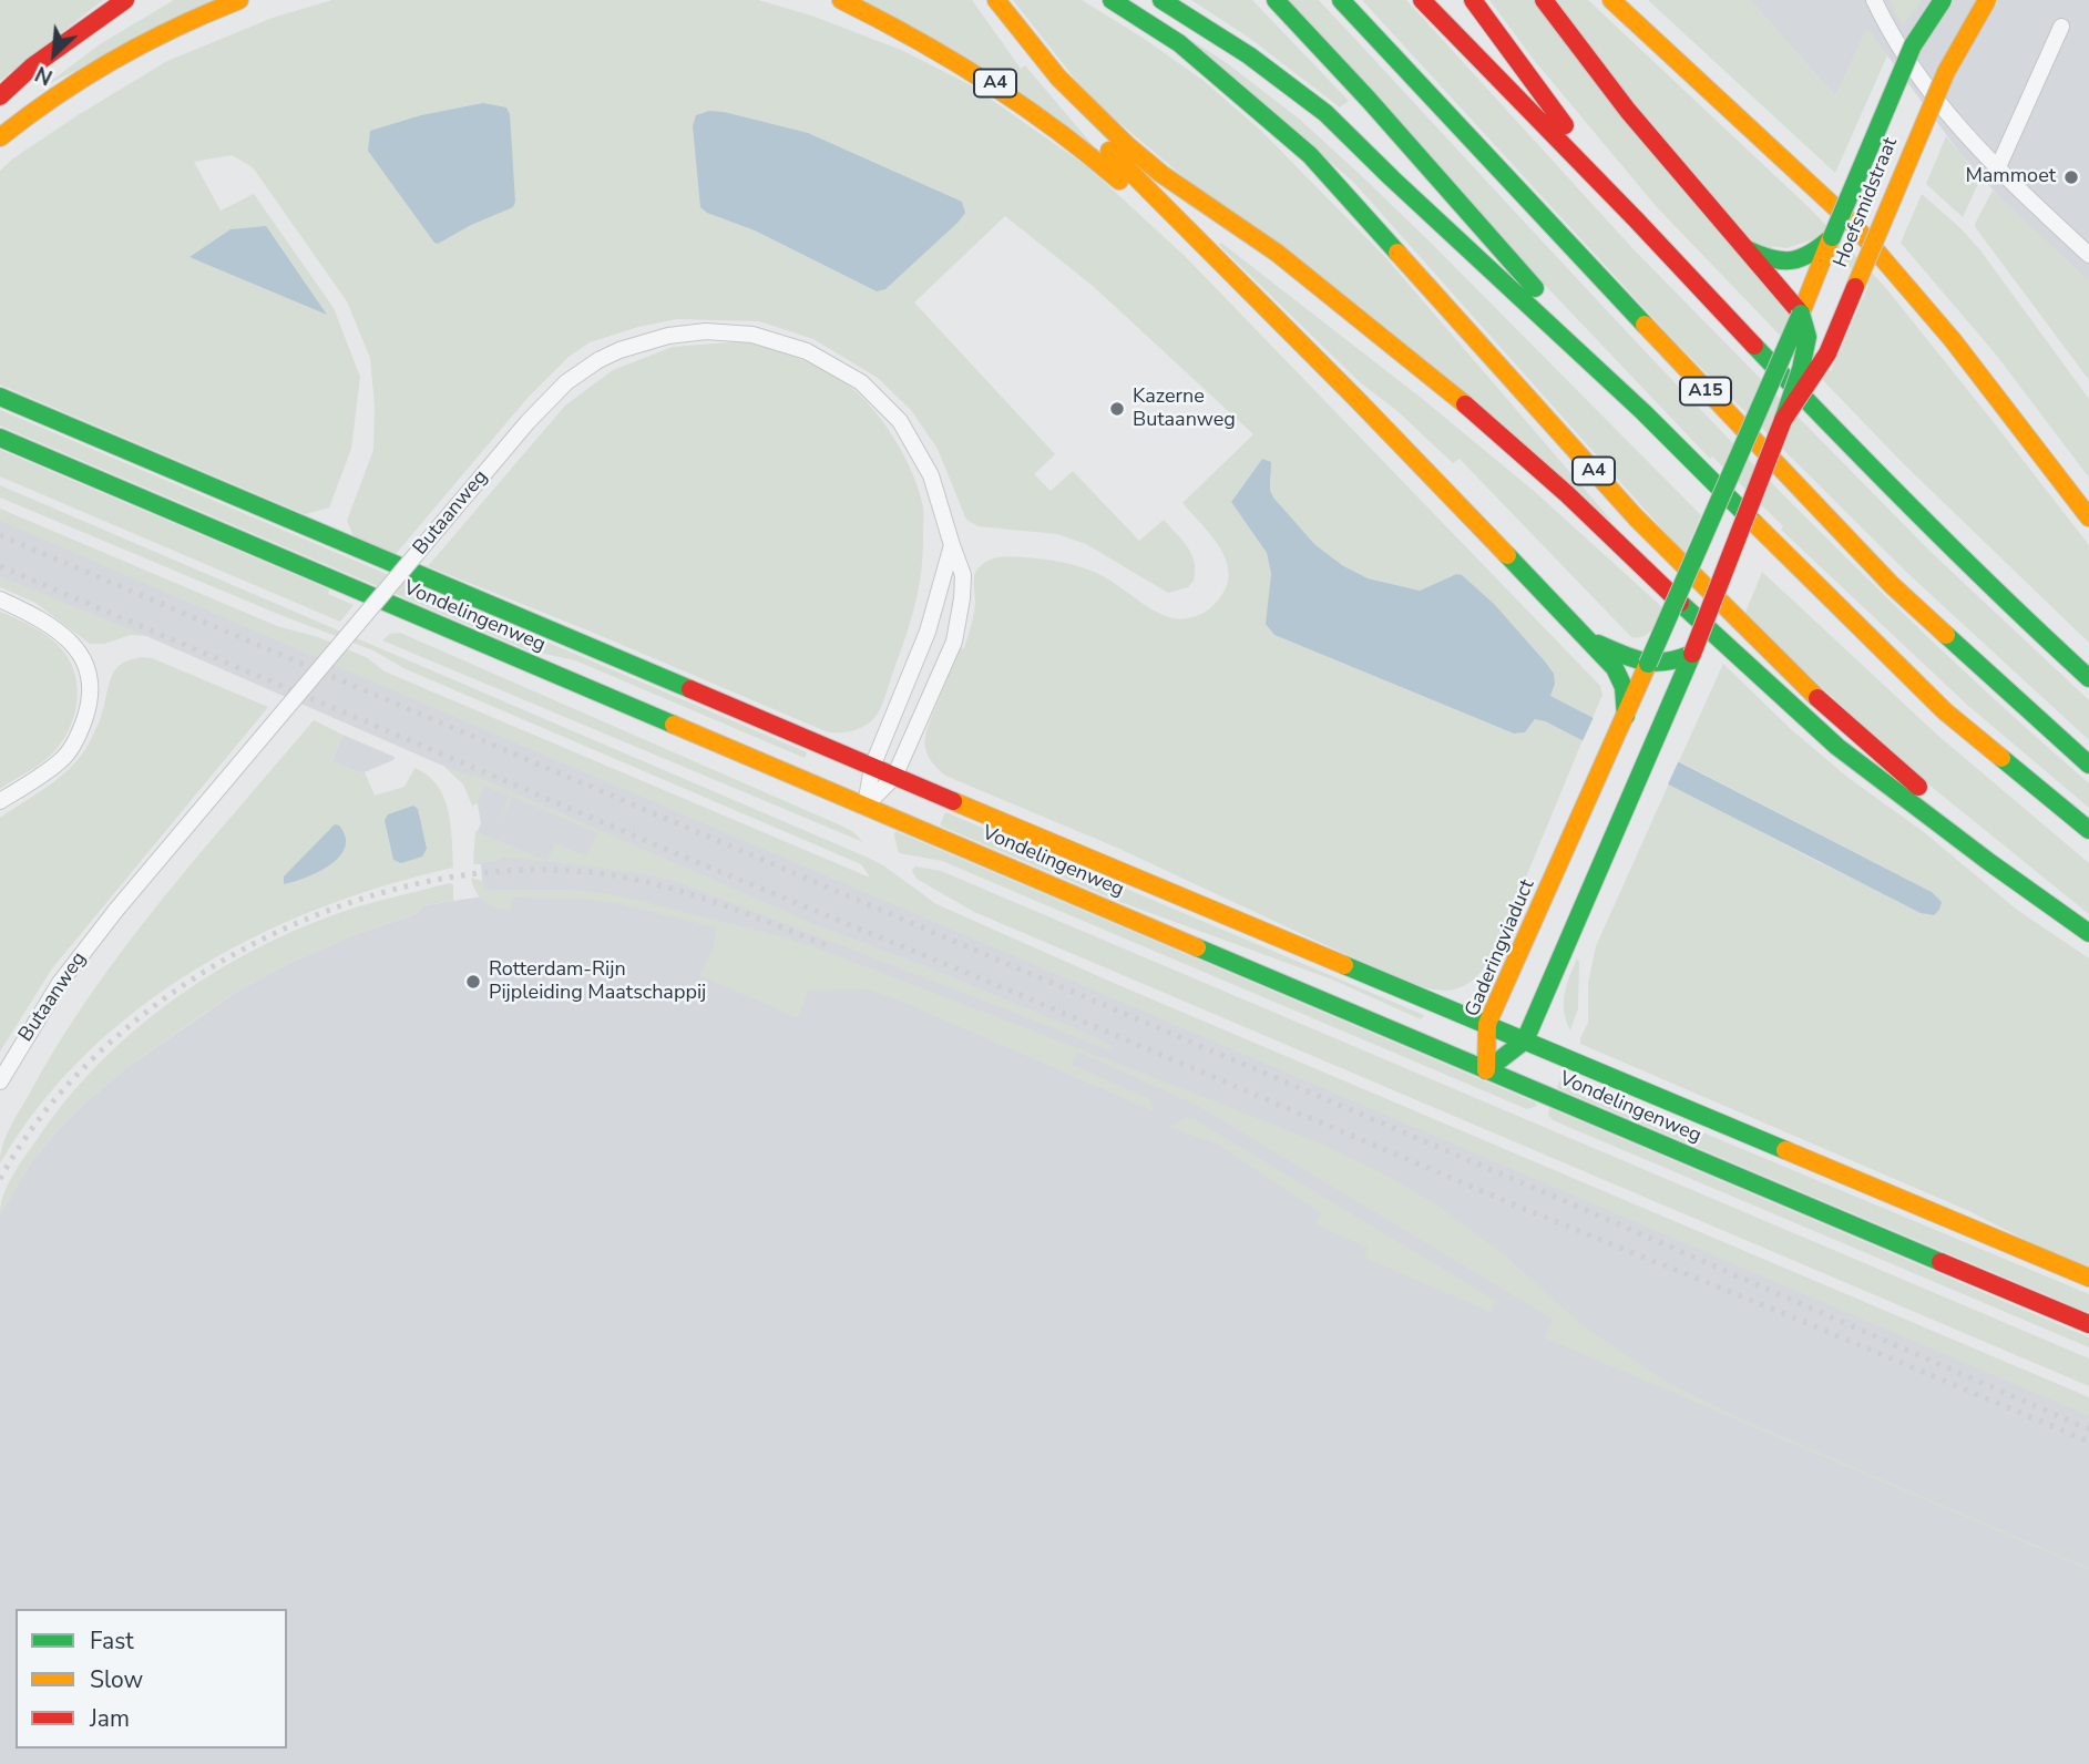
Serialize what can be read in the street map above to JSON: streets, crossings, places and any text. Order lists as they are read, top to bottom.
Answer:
{
  "streets": {
    "main road": [
      "A4",
      "Hoefsmidstraat",
      "A15",
      "Vondelingenweg",
      "Gaderingviaduct"
    ],
    "street": ["Butaanweg"]
  },
  "crossings": [
    ["A4", "Gaderingviaduct"],
    ["Hoefsmidstraat", "Gaderingviaduct"],
    ["Butaanweg", "Vondelingenweg"],
    ["Vondelingenweg", "Gaderingviaduct"]
  ],
  "places": ["Mammoet", "Kazerne Butaanweg", "Rotterdam-Rijn Pijpleiding Maatschappij"],
  "legend": ["Fast", "Slow", "Jam"],
  "north": "bottom left"
}
